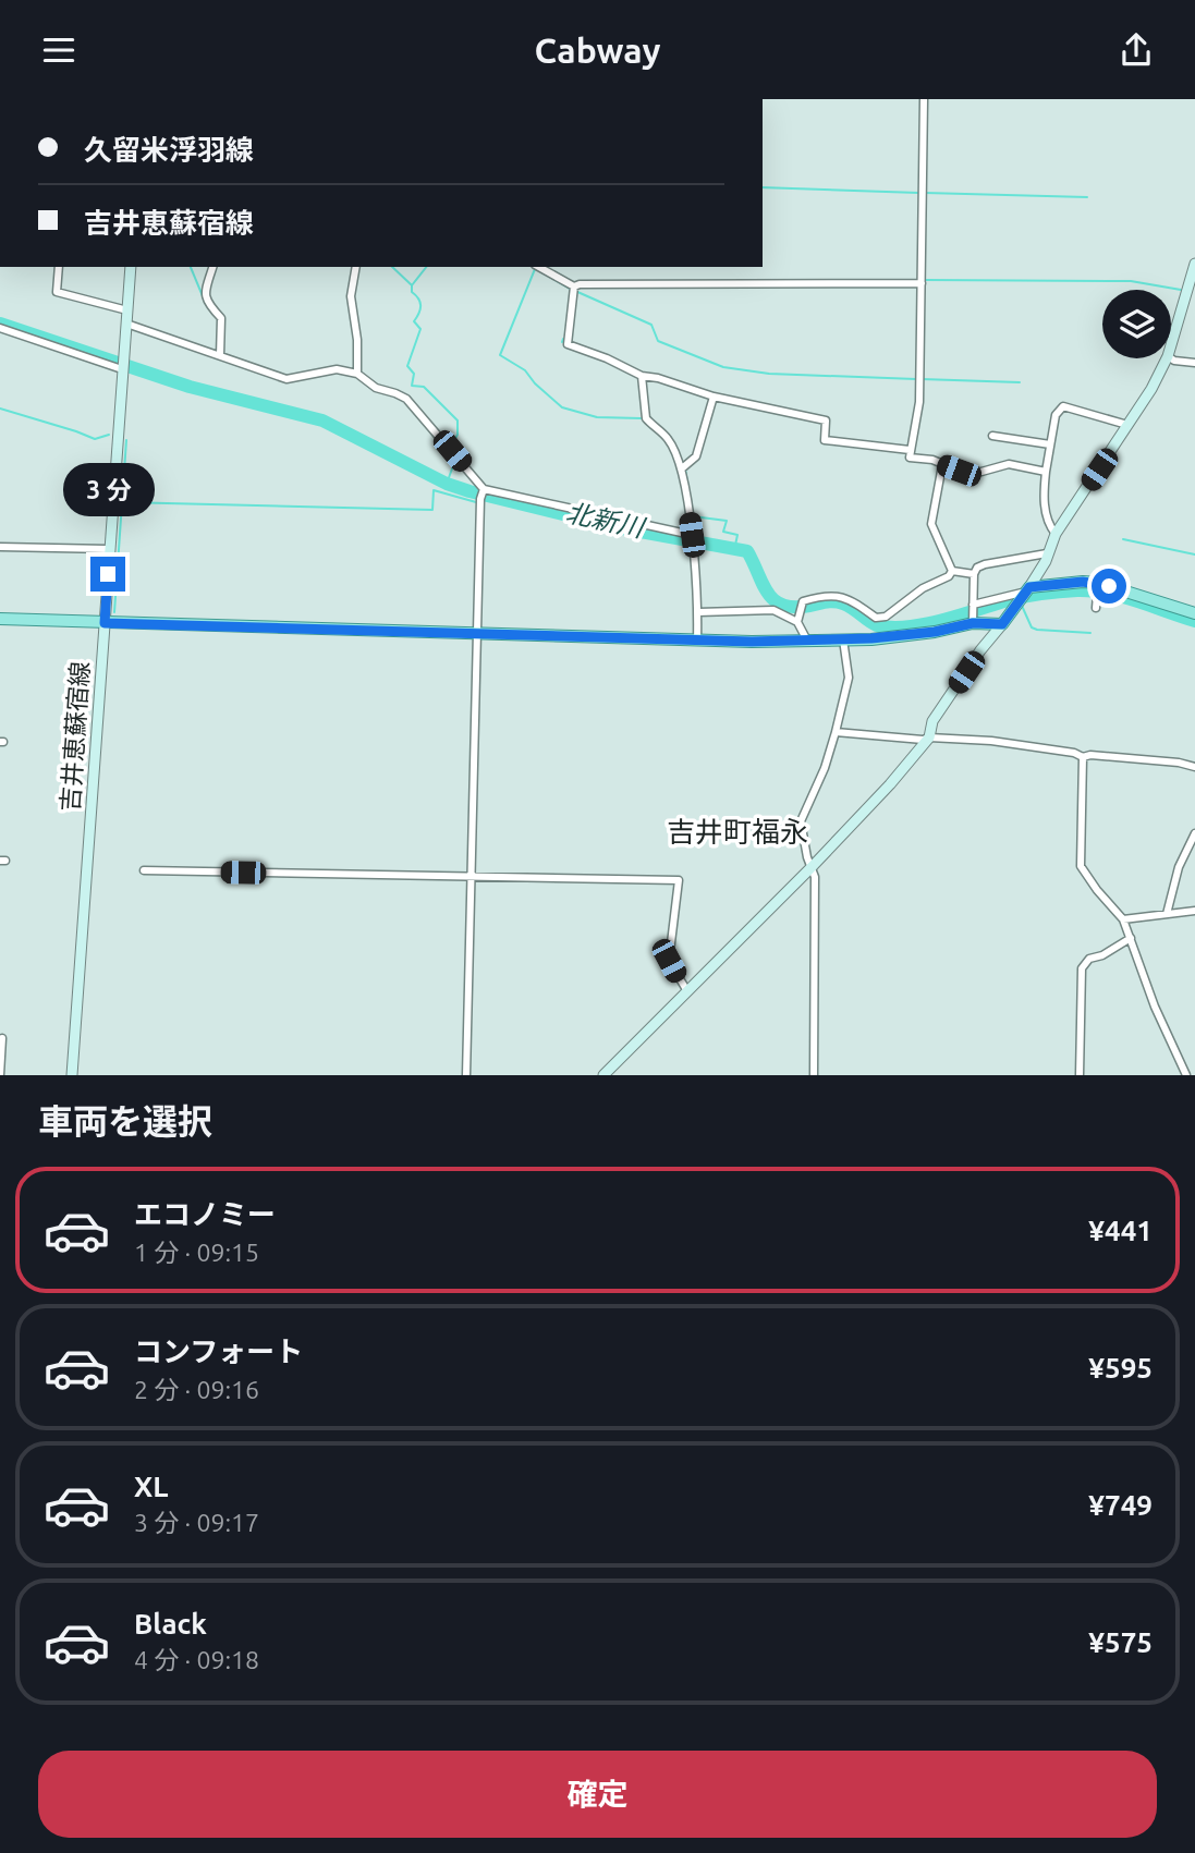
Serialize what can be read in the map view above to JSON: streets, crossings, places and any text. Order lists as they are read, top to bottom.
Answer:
{
  "streets": {
    "main road": ["吉井恵蘇宿線"]
  },
  "districts": ["吉井町福永"],
  "water": ["北新川"],
  "page": {
    "header": "Cabway",
    "banner": ["久留米浮羽線", "吉井恵蘇宿線"],
    "bubble": "3 分",
    "heading": "車両を選択",
    "list": [
      {
        "name": "エコノミー",
        "note": "1 分 · 09:15",
        "value": "¥441"
      },
      {
        "name": "コンフォート",
        "note": "2 分 · 09:16",
        "value": "¥595"
      },
      {
        "name": "XL",
        "note": "3 分 · 09:17",
        "value": "¥749"
      },
      {
        "name": "Black",
        "note": "4 分 · 09:18",
        "value": "¥575"
      }
    ],
    "buttons": "確定"
  }
}
